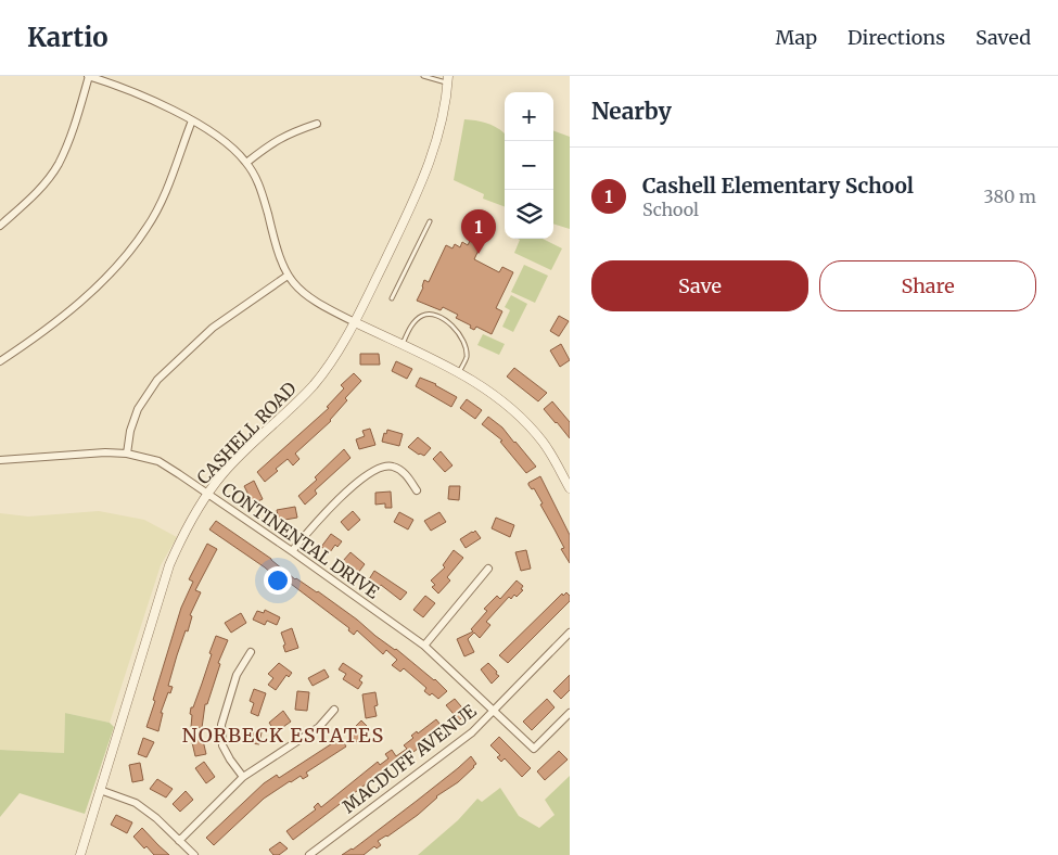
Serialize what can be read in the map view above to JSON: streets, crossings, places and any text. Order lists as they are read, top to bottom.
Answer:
{
  "streets": {
    "street": ["CASHELL ROAD", "CONTINENTAL DRIVE", "MACDUFF AVENUE"]
  },
  "crossings": [
    ["CASHELL ROAD", "CONTINENTAL DRIVE"],
    ["CONTINENTAL DRIVE", "MACDUFF AVENUE"]
  ],
  "districts": ["NORBECK ESTATES"],
  "page": {
    "header": "Kartio",
    "nav": ["Map", "Directions", "Saved"],
    "heading": "Nearby",
    "map_buttons": ["+", "−"],
    "list": [
      {
        "mark": "1",
        "name": "Cashell Elementary School",
        "note": "School",
        "value": "380 m"
      }
    ],
    "pins": "1",
    "buttons": ["Save", "Share"]
  }
}
